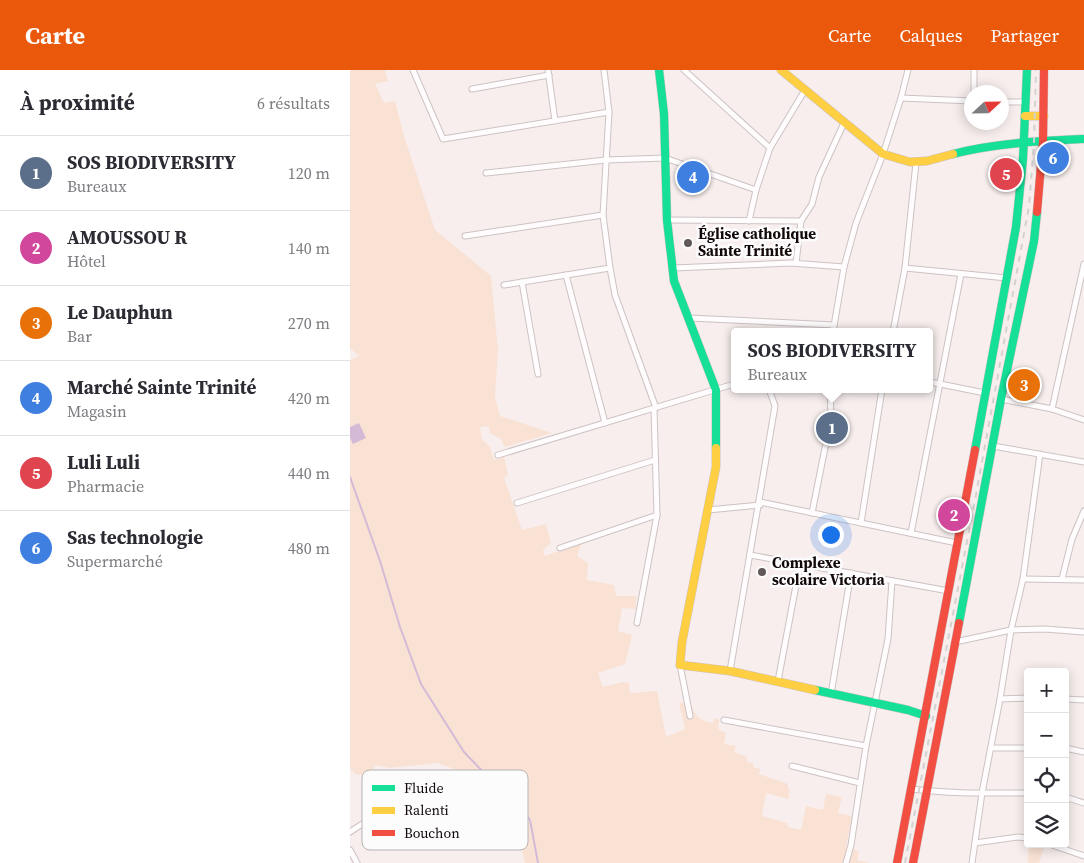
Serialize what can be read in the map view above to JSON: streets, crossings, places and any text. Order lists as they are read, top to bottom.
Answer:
{
  "places": ["Église catholique Sainte Trinité", "Complexe scolaire Victoria"],
  "legend": ["Fluide", "Ralenti", "Bouchon"],
  "north": "right",
  "page": {
    "header": "Carte",
    "nav": ["Carte", "Calques", "Partager"],
    "heading": ["À proximité", "6 résultats"],
    "list": [
      {
        "mark": "1",
        "name": "SOS BIODIVERSITY",
        "note": "Bureaux",
        "value": "120 m"
      },
      {
        "mark": "2",
        "name": "AMOUSSOU R",
        "note": "Hôtel",
        "value": "140 m"
      },
      {
        "mark": "3",
        "name": "Le Dauphun",
        "note": "Bar",
        "value": "270 m"
      },
      {
        "mark": "4",
        "name": "Marché Sainte Trinité",
        "note": "Magasin",
        "value": "420 m"
      },
      {
        "mark": "5",
        "name": "Luli Luli",
        "note": "Pharmacie",
        "value": "440 m"
      },
      {
        "mark": "6",
        "name": "Sas technologie",
        "note": "Supermarché",
        "value": "480 m"
      }
    ],
    "pins": [
      "6",
      "5",
      "4",
      "3",
      "1",
      "2"
    ],
    "popup": ["SOS BIODIVERSITY", "Bureaux"],
    "map_buttons": ["+", "−"]
  }
}
